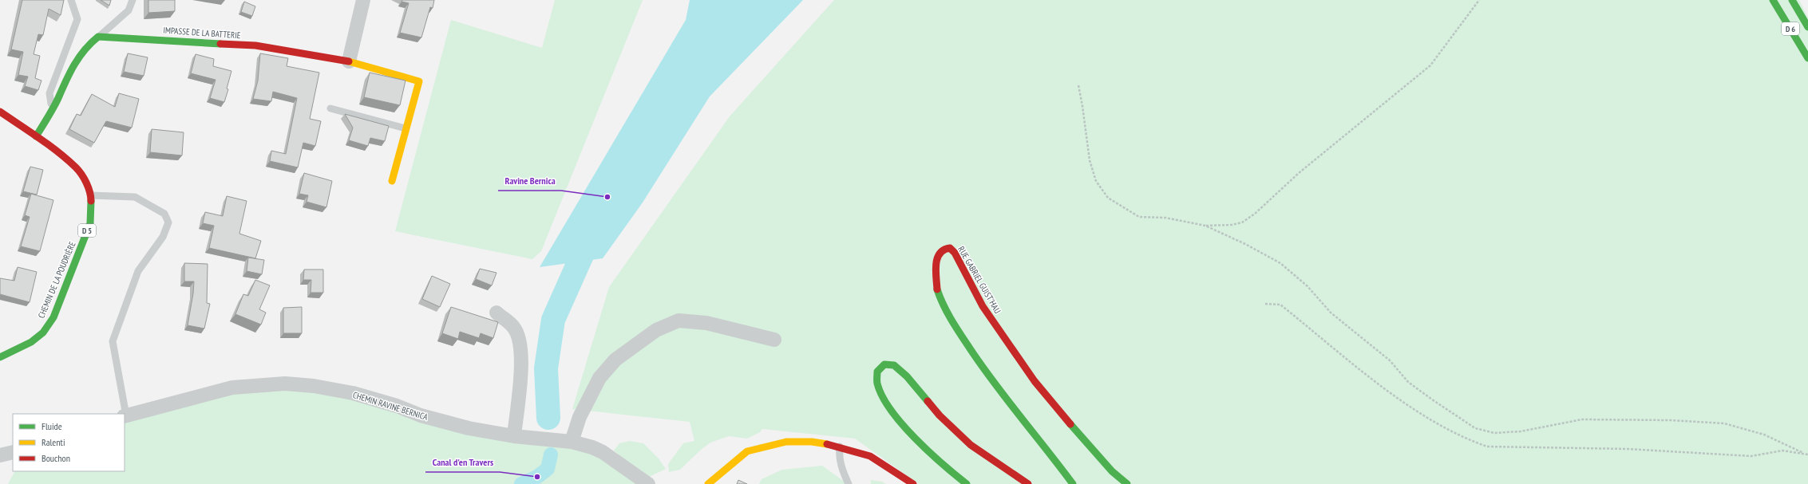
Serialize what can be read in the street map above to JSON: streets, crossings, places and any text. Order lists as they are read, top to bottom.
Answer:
{
  "streets": {
    "main road": [
      "D 6",
      "IMPASSE DE LA BATTERIE",
      "D 5",
      "CHEMIN DE LA POUDRIÈRE",
      "RUE GABRIEL GUIST'HAU"
    ],
    "street": ["CHEMIN RAVINE BERNICA"]
  },
  "places": ["Ravine Bernica", "Canal d'en Travers"],
  "legend": ["Fluide", "Ralenti", "Bouchon"]
}
